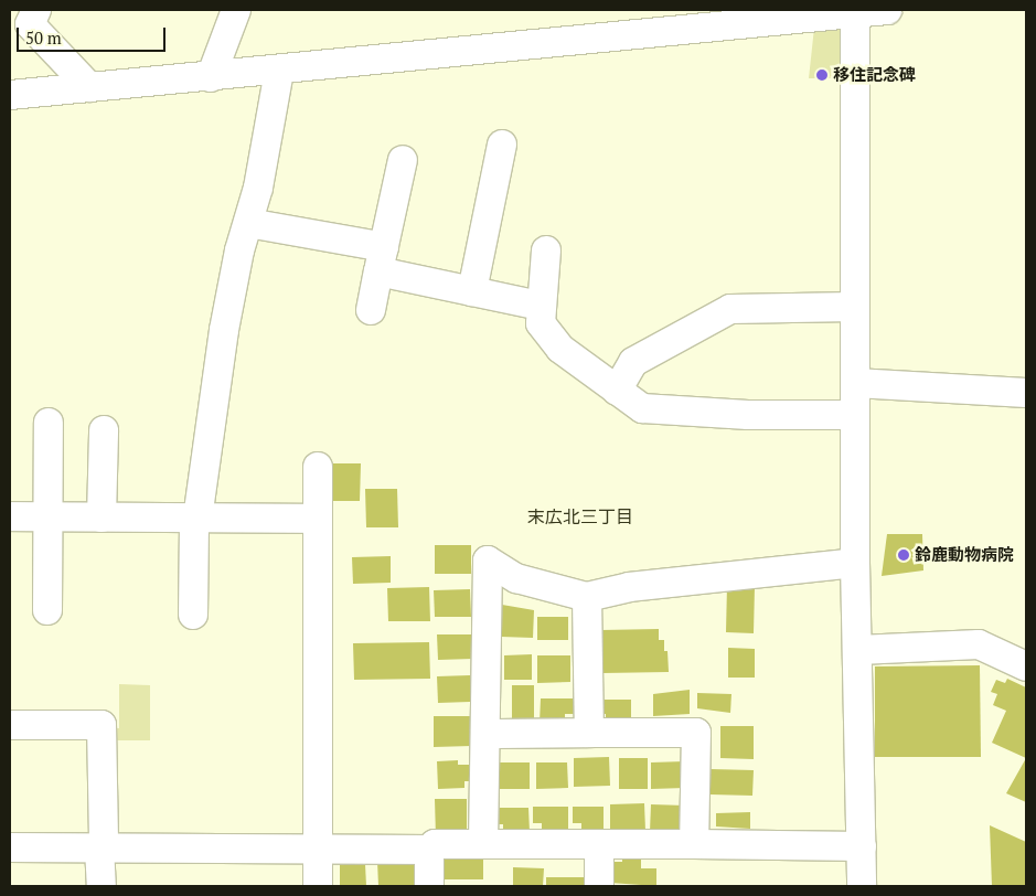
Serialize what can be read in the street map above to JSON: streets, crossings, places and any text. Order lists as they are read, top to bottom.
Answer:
{
  "districts": ["末広北三丁目"],
  "places": ["移住記念碑", "鈴鹿動物病院"],
  "scale_bar": "50 m"
}
